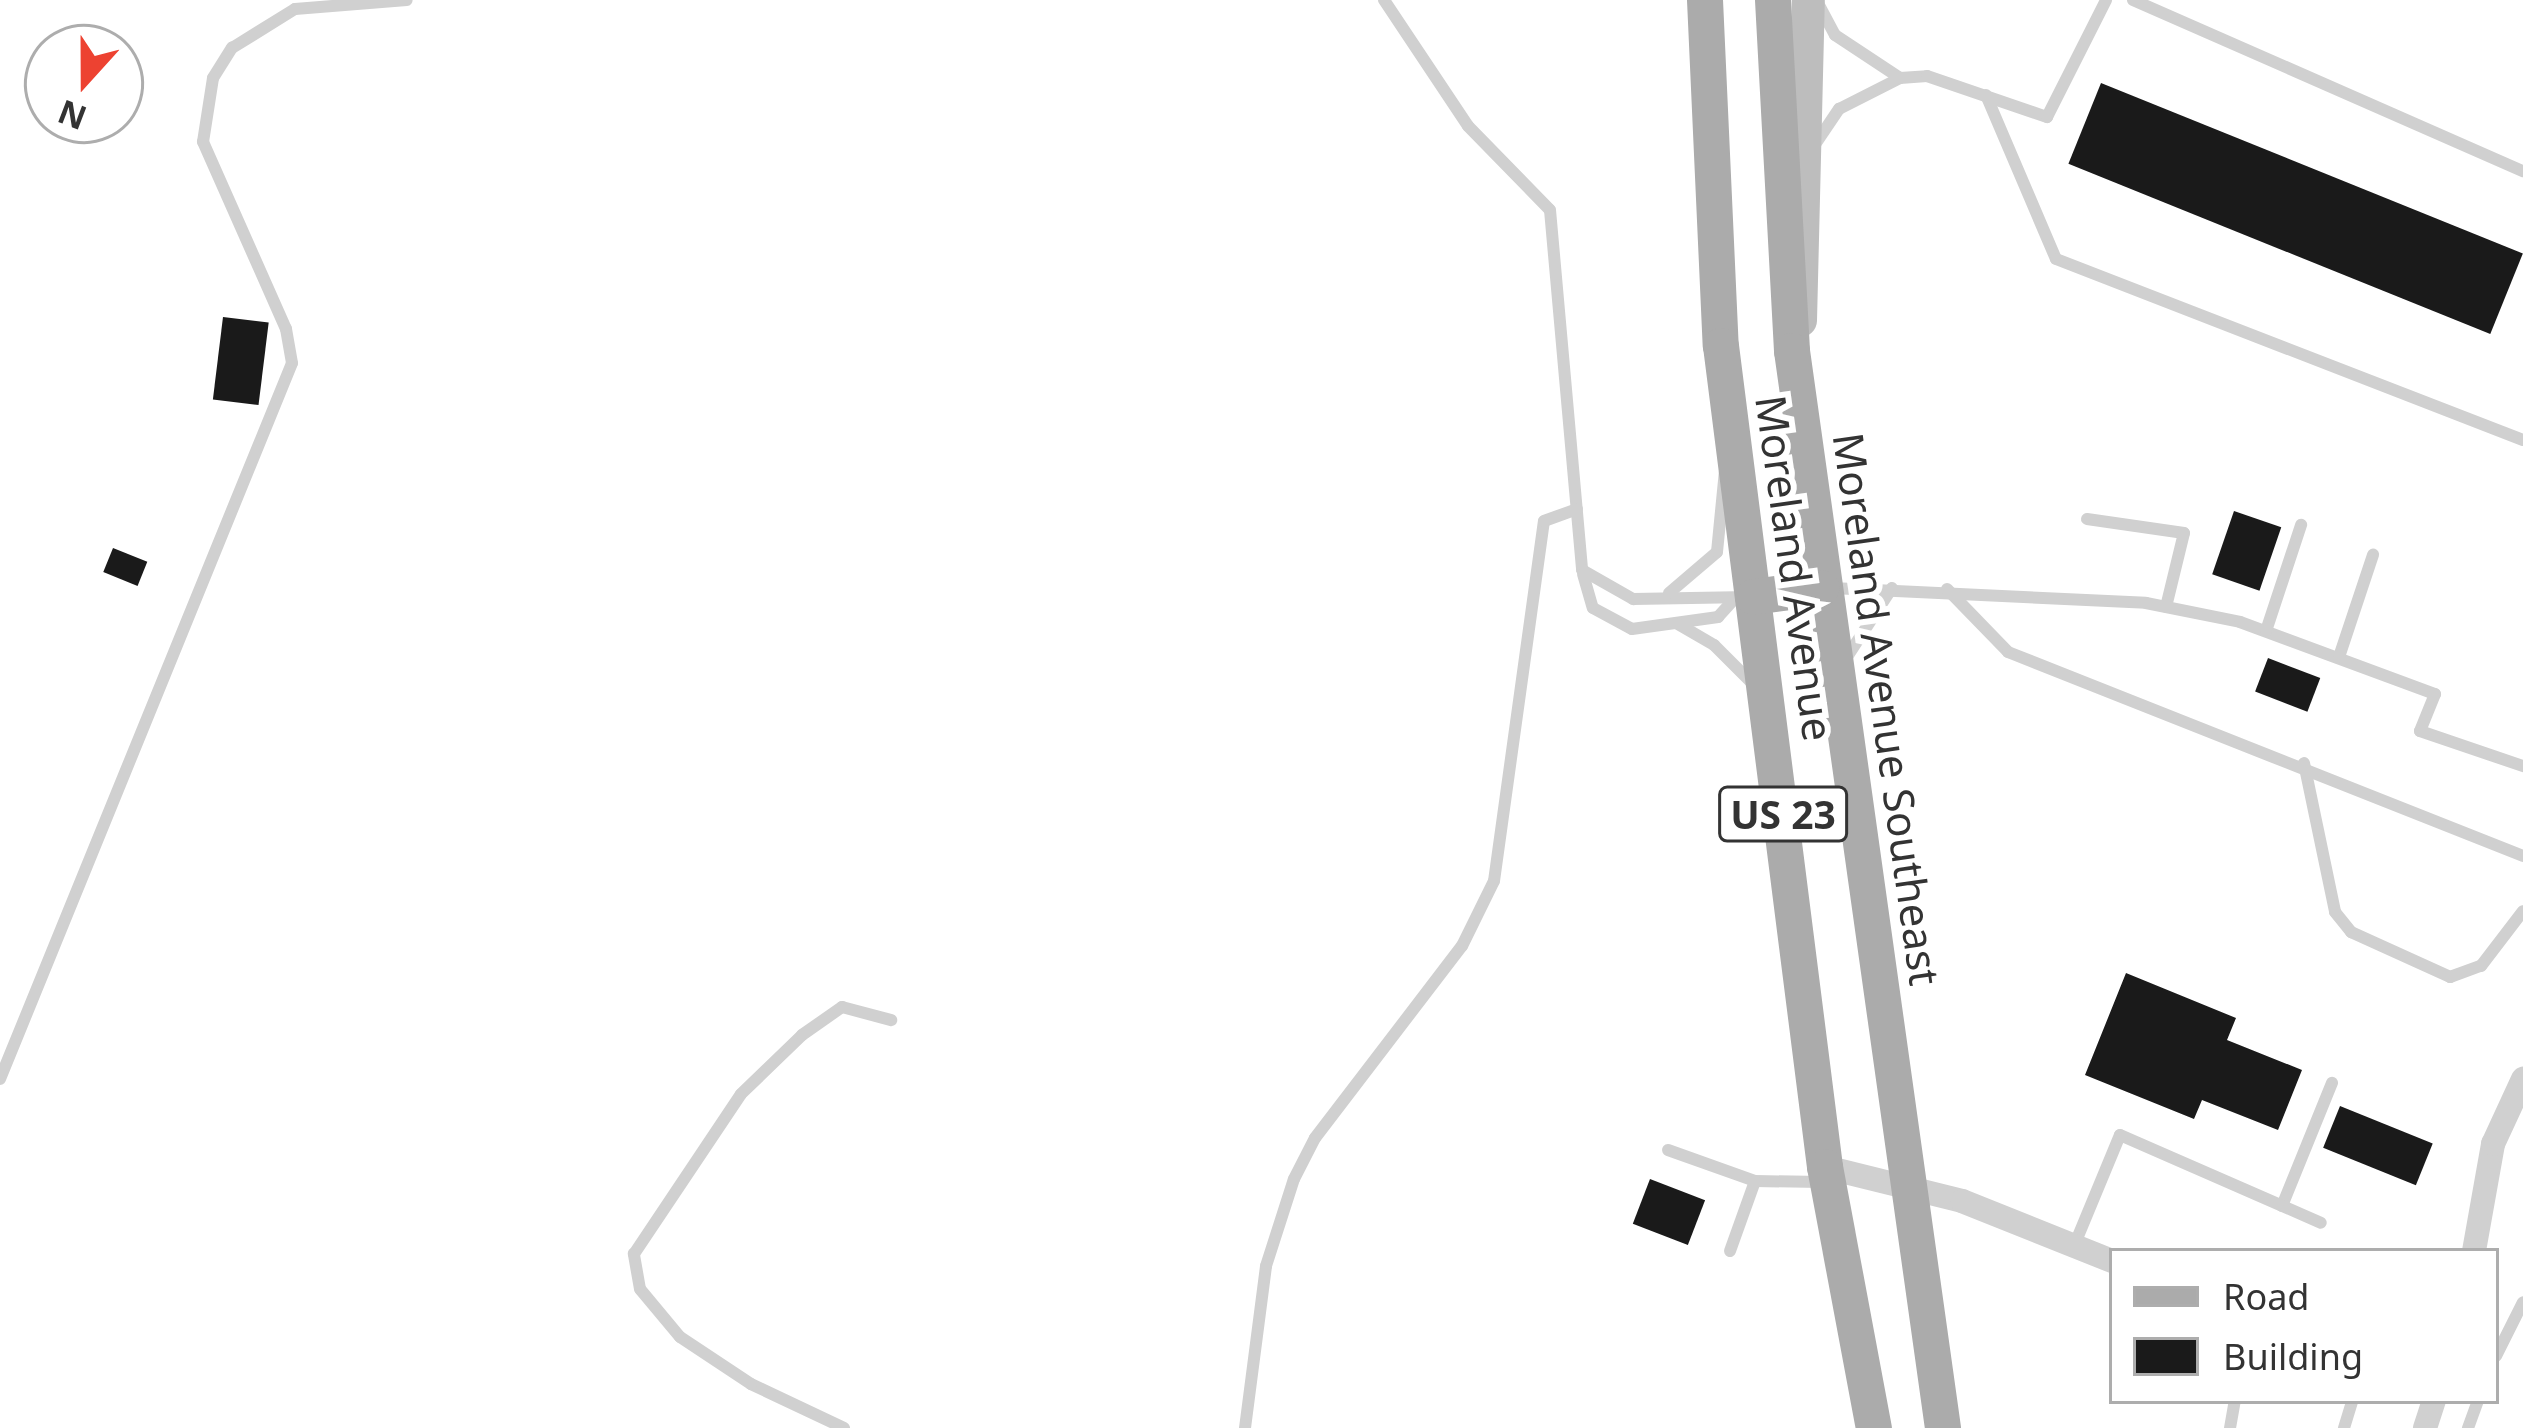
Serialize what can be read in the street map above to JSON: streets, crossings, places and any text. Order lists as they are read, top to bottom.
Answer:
{
  "streets": {
    "main road": ["Moreland Avenue", "Moreland Avenue Southeast", "US 23"]
  },
  "legend": ["Road", "Building"],
  "north": "bottom"
}
